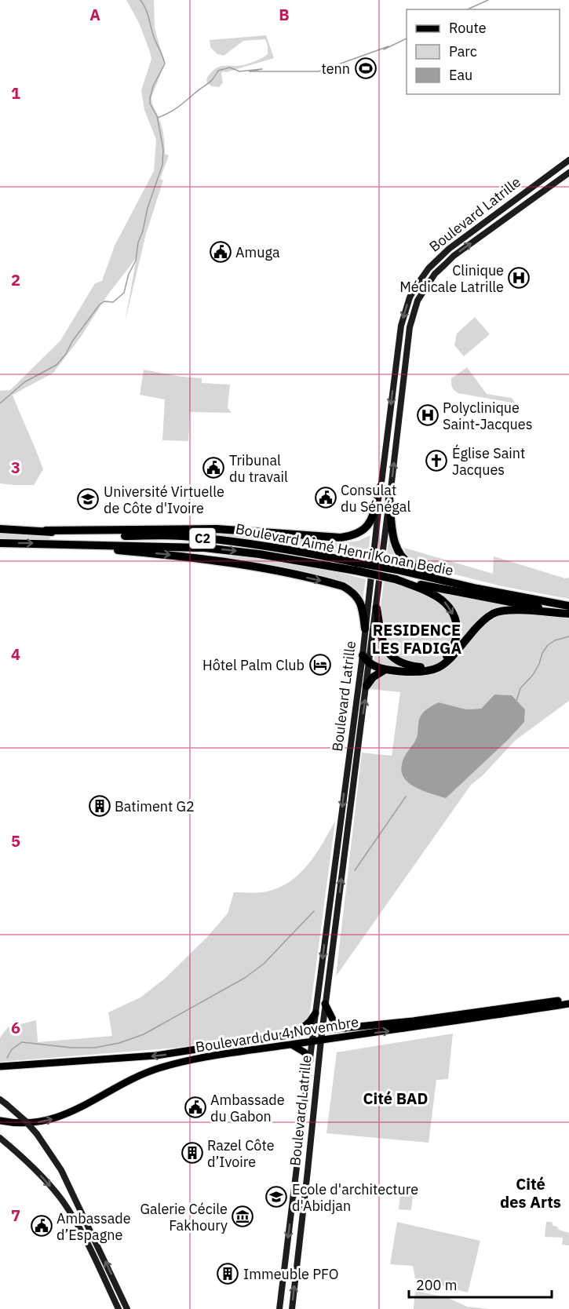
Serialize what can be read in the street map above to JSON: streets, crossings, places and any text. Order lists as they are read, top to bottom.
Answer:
{
  "streets": {
    "highway": ["C2", "Boulevard Aimé Henri Konan Bedie"],
    "main road": ["Boulevard Latrille", "Boulevard du 4 Novembre"]
  },
  "crossings": [
    ["Boulevard Latrille", "C2"],
    ["Boulevard Latrille", "Boulevard du 4 Novembre"],
    ["C2", "Boulevard Aimé Henri Konan Bedie"]
  ],
  "districts": ["RESIDENCE LES FADIGA", "Cité BAD", "Cité des Arts"],
  "places": {
    "sports": ["tenn"],
    "public building": [
      "Amuga",
      "Tribunal du travail",
      "Consulat du Sénégal",
      "Ambassade du Gabon",
      "Ambassade d’Espagne"
    ],
    "hospital": ["Clinique Médicale Latrille", "Polyclinique Saint-Jacques"],
    "church": ["Église Saint Jacques"],
    "school or university": ["Université Virtuelle de Côte d'Ivoire", "Ecole d'architecture d'Abidjan"],
    "hotel": ["Hôtel Palm Club"],
    "building": ["Batiment G2", "Razel Côte d’Ivoire", "Immeuble PFO"],
    "museum": ["Galerie Cécile Fakhoury"]
  },
  "legend": ["Route", "Parc", "Eau"],
  "scale_bar": "200 m",
  "grid": {
    "columns": ["A", "B"],
    "rows": [
      "1",
      "2",
      "3",
      "4",
      "5",
      "6",
      "7"
    ]
  }
}
